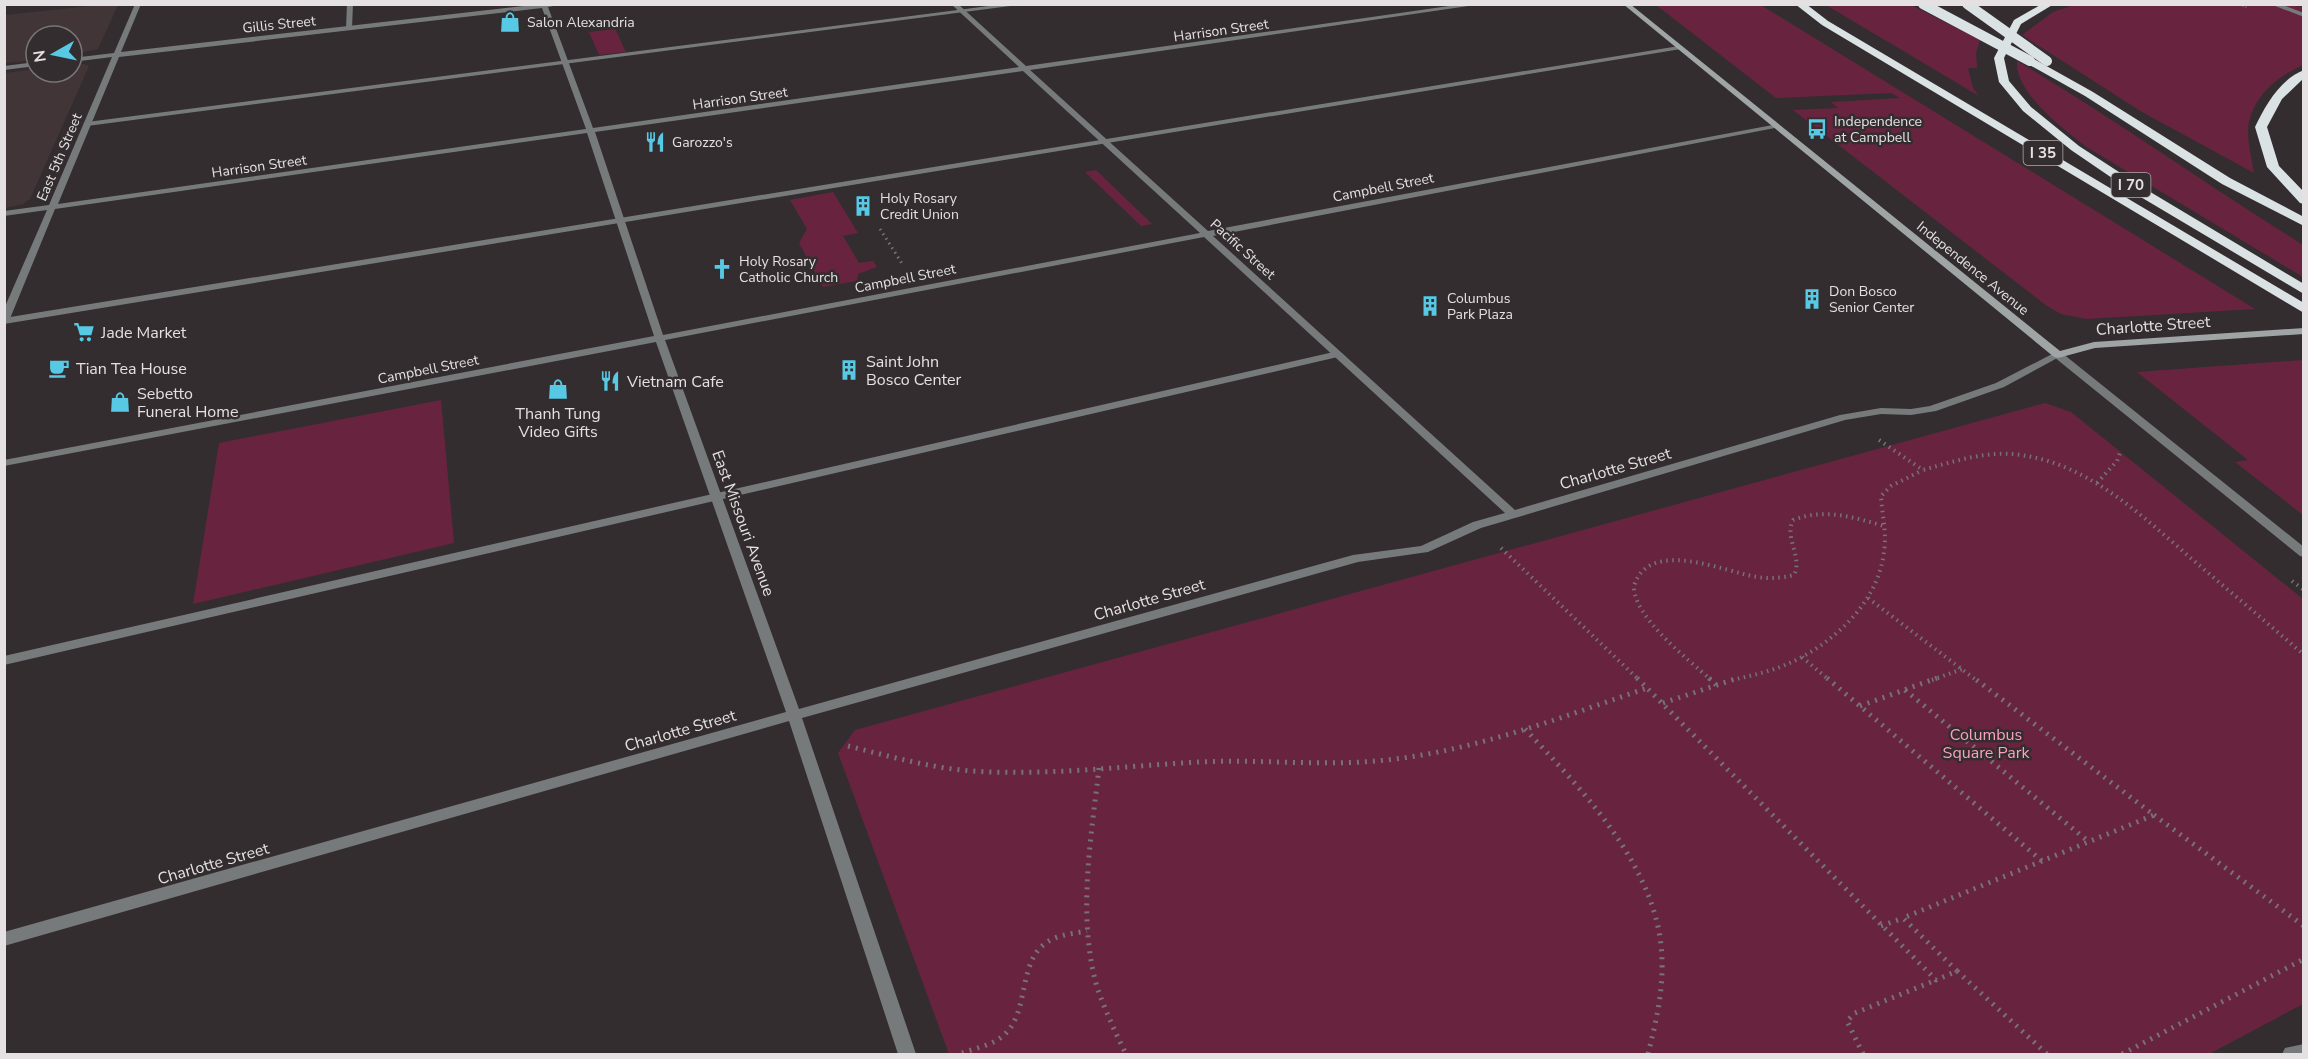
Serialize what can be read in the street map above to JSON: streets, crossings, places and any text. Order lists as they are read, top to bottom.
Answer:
{
  "streets": {
    "highway": ["I 35", "I 70"],
    "main road": ["Independence Avenue", "Charlotte Street"],
    "street": [
      "Gillis Street",
      "Harrison Street",
      "East 5th Street",
      "Campbell Street",
      "Pacific Street",
      "East Missouri Avenue"
    ]
  },
  "crossings": [
    ["Gillis Street", "East 5th Street"],
    ["Gillis Street", "East Missouri Avenue"],
    ["Harrison Street", "East 5th Street"],
    ["Harrison Street", "Pacific Street"],
    ["Harrison Street", "East Missouri Avenue"],
    ["Campbell Street", "Pacific Street"],
    ["Campbell Street", "Independence Avenue"],
    ["Campbell Street", "East Missouri Avenue"],
    ["Pacific Street", "Charlotte Street"],
    ["Independence Avenue", "Charlotte Street"],
    ["Charlotte Street", "East Missouri Avenue"]
  ],
  "parks": ["Columbus Square Park"],
  "places": {
    "shop": ["Salon Alexandria", "Thanh Tung Video Gifts", "Sebetto Funeral Home"],
    "bus stop": ["Independence at Campbell"],
    "restaurant": ["Garozzo's", "Vietnam Cafe"],
    "building": [
      "Holy Rosary Credit Union",
      "Don Bosco Senior Center",
      "Columbus Park Plaza",
      "Saint John Bosco Center"
    ],
    "church": ["Holy Rosary Catholic Church"],
    "supermarket": ["Jade Market"],
    "cafe": ["Tian Tea House"]
  },
  "north": "left"
}
